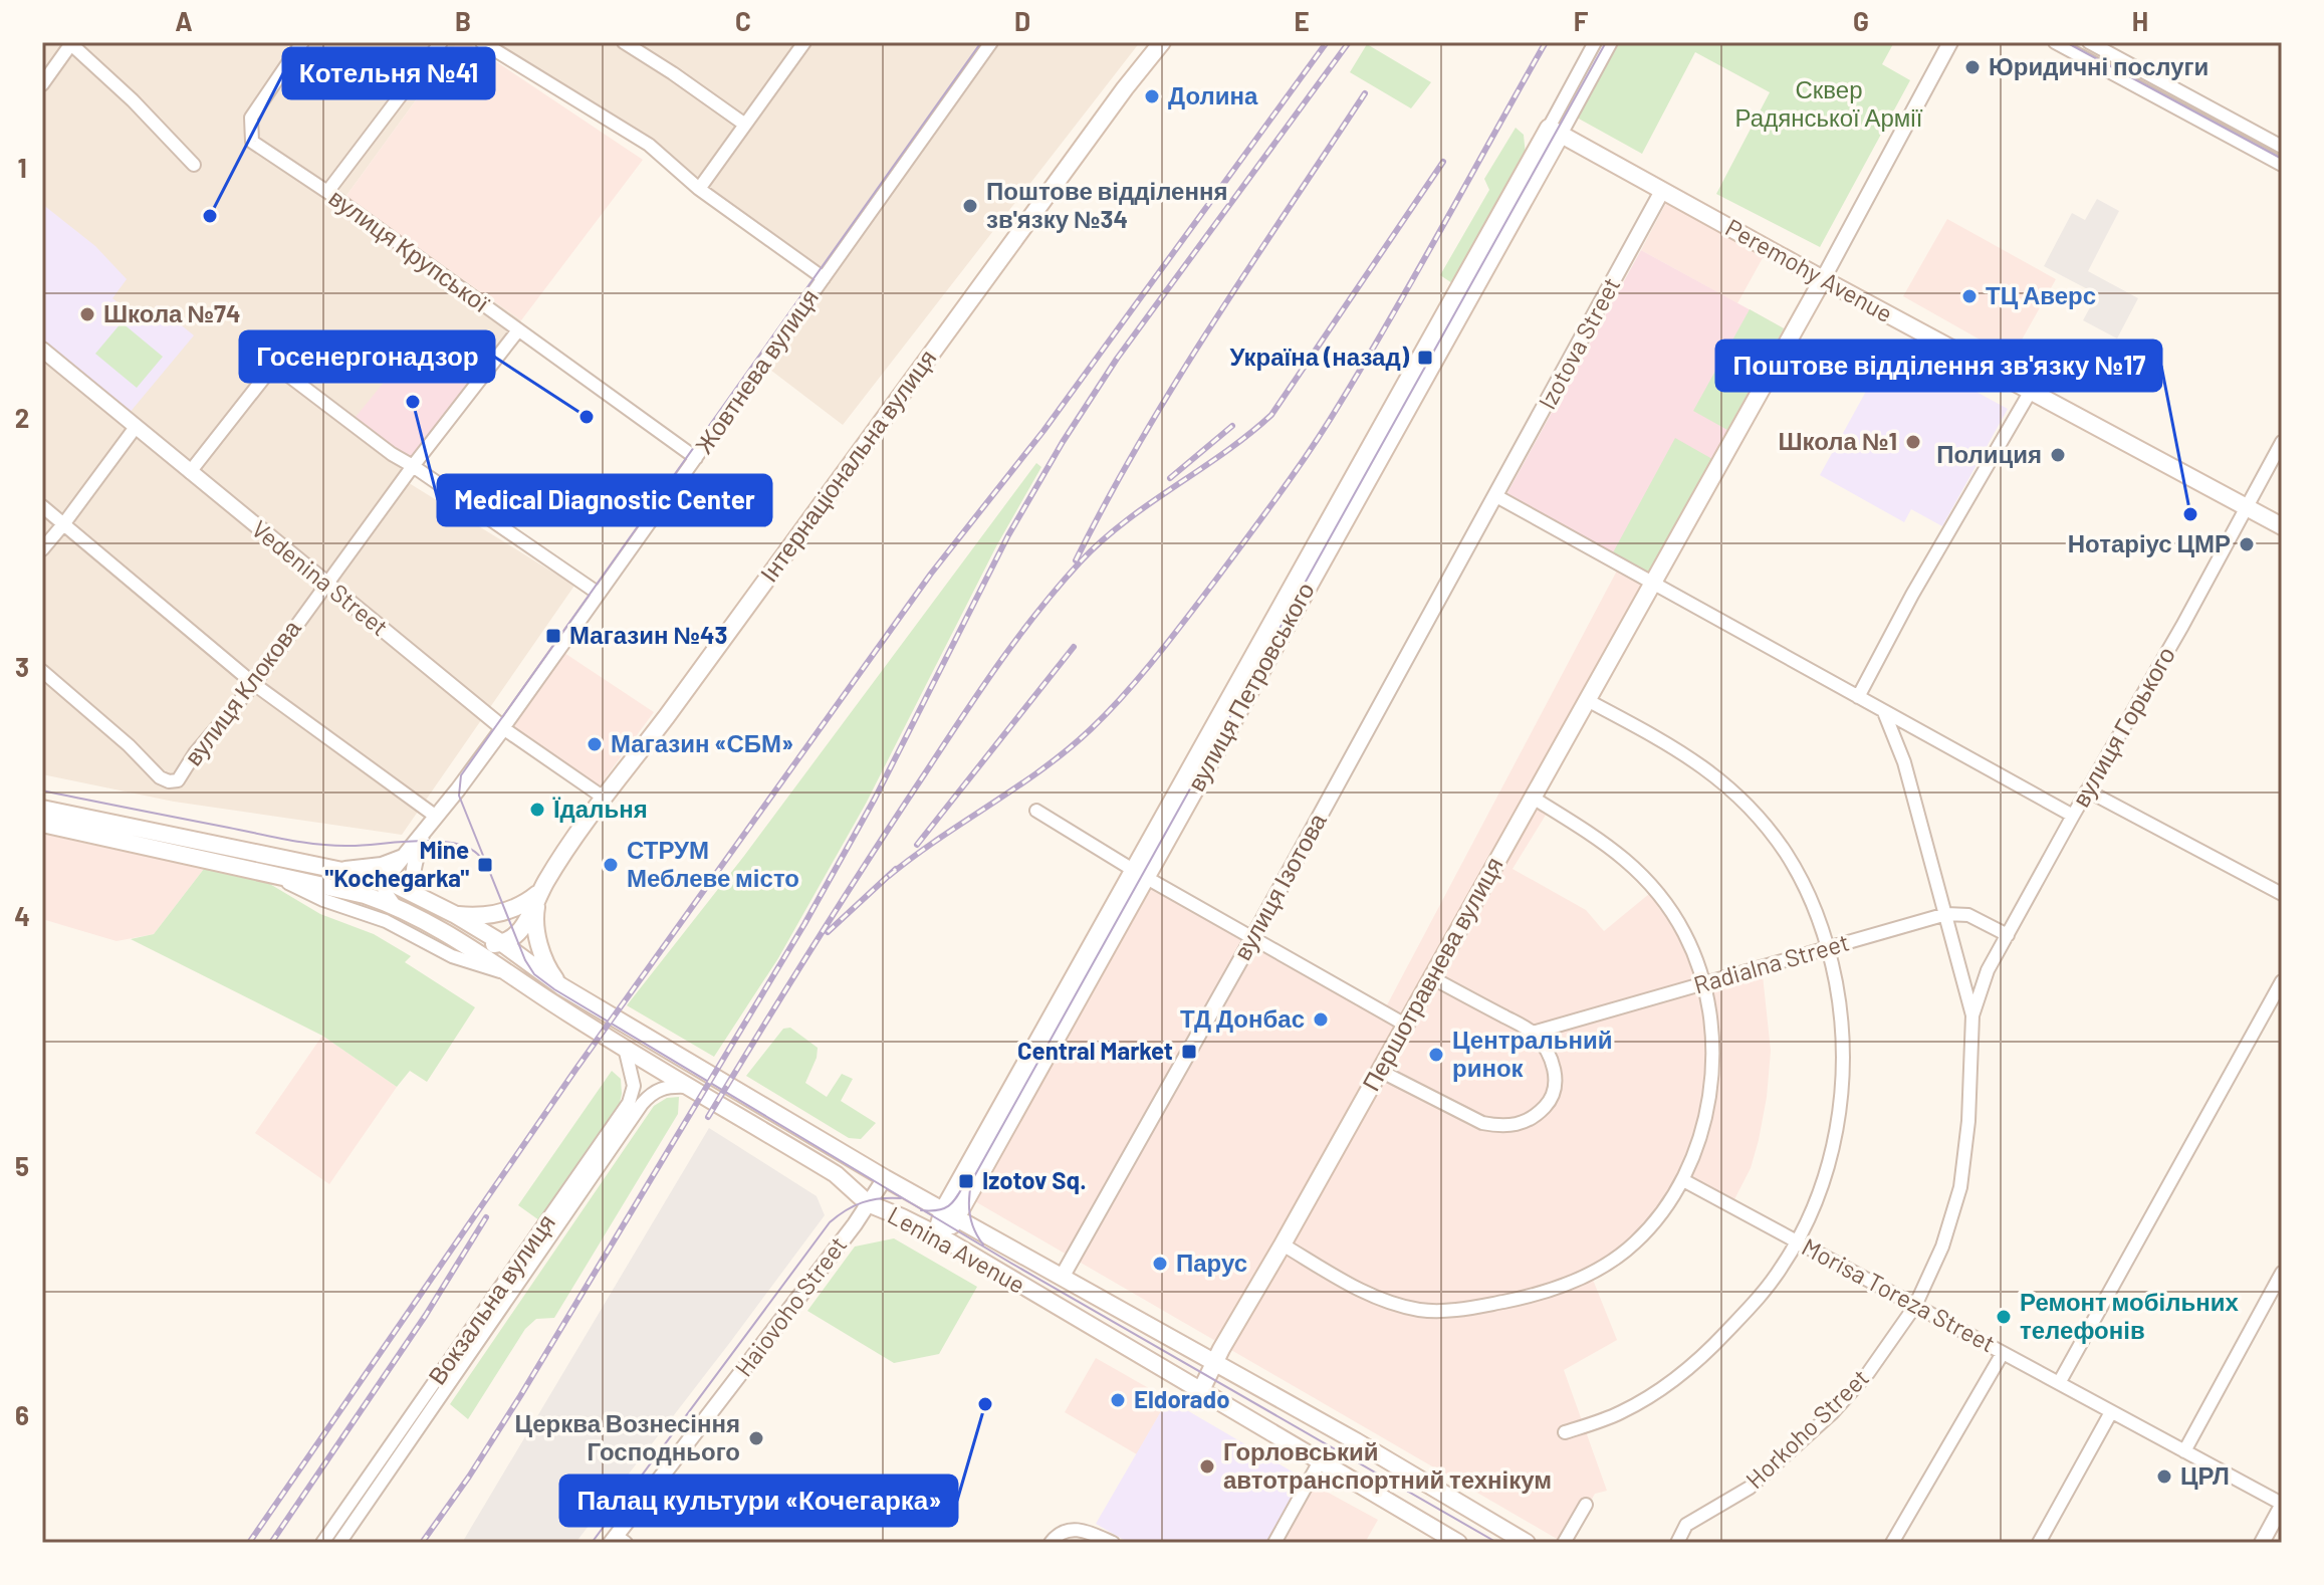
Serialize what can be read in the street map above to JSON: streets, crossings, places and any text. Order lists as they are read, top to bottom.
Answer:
{
  "streets": {
    "main road": [
      "Peremohy Avenue",
      "Інтернаціональна вулиця",
      "вулиця Петровського",
      "Першотравнева вулиця",
      "Lenina Avenue"
    ],
    "street": [
      "вулиця Крупської",
      "Izotova Street",
      "Жовтнева вулиця",
      "Vedenina Street",
      "вулиця Клокова",
      "вулиця Горького",
      "вулиця Ізотова",
      "Radialna Street",
      "Morisa Toreza Street",
      "Вокзальна вулиця",
      "Haiovoho Street",
      "Horkoho Street"
    ]
  },
  "crossings": [
    ["вулиця Крупської", "Жовтнева вулиця"],
    ["вулиця Крупської", "вулиця Клокова"],
    ["Peremohy Avenue", "Izotova Street"],
    ["Peremohy Avenue", "вулиця Петровського"],
    ["Peremohy Avenue", "вулиця Горького"],
    ["Peremohy Avenue", "Першотравнева вулиця"],
    ["Izotova Street", "вулиця Ізотова"],
    ["Жовтнева вулиця", "Vedenina Street"],
    ["Жовтнева вулиця", "Lenina Avenue"],
    ["Інтернаціональна вулиця", "Vedenina Street"],
    ["Інтернаціональна вулиця", "Lenina Avenue"],
    ["Vedenina Street", "вулиця Клокова"],
    ["вулиця Петровського", "Lenina Avenue"],
    ["вулиця Горького", "Radialna Street"],
    ["вулиця Горького", "Horkoho Street"],
    ["вулиця Ізотова", "Lenina Avenue"],
    ["Першотравнева вулиця", "Lenina Avenue"],
    ["Lenina Avenue", "Вокзальна вулиця"],
    ["Lenina Avenue", "Haiovoho Street"],
    ["Morisa Toreza Street", "Horkoho Street"]
  ],
  "parks": ["Сквер Радянської Армії"],
  "places": {
    "other": [
      "Юридичні послуги",
      "Долина",
      "Поштове відділення зв'язку №34",
      "Котельня №41",
      "ТЦ Аверс",
      "Школа №74",
      "Medical Diagnostic Center",
      "Госенергонадзор",
      "Школа №1",
      "Полиция",
      "Поштове відділення зв'язку №17",
      "Нотаріус ЦМР",
      "Магазин «СБМ»",
      "Їдальня",
      "СТРУМ Меблеве місто",
      "ТД Донбас",
      "Центральний ринок",
      "Парус",
      "Ремонт мобільних телефонів",
      "Eldorado",
      "Палац культури «Кочегарка»",
      "Церква Вознесіння Господнього",
      "Горловський автотранспортний технікум",
      "ЦРЛ"
    ],
    "transit": [
      "Україна (назад)",
      "Магазин №43",
      "Mine \"Kochegarka\"",
      "Central Market",
      "Izotov Sq."
    ]
  },
  "grid": {
    "columns": [
      "A",
      "B",
      "C",
      "D",
      "E",
      "F",
      "G",
      "H"
    ],
    "rows": [
      "1",
      "2",
      "3",
      "4",
      "5",
      "6"
    ]
  }
}
